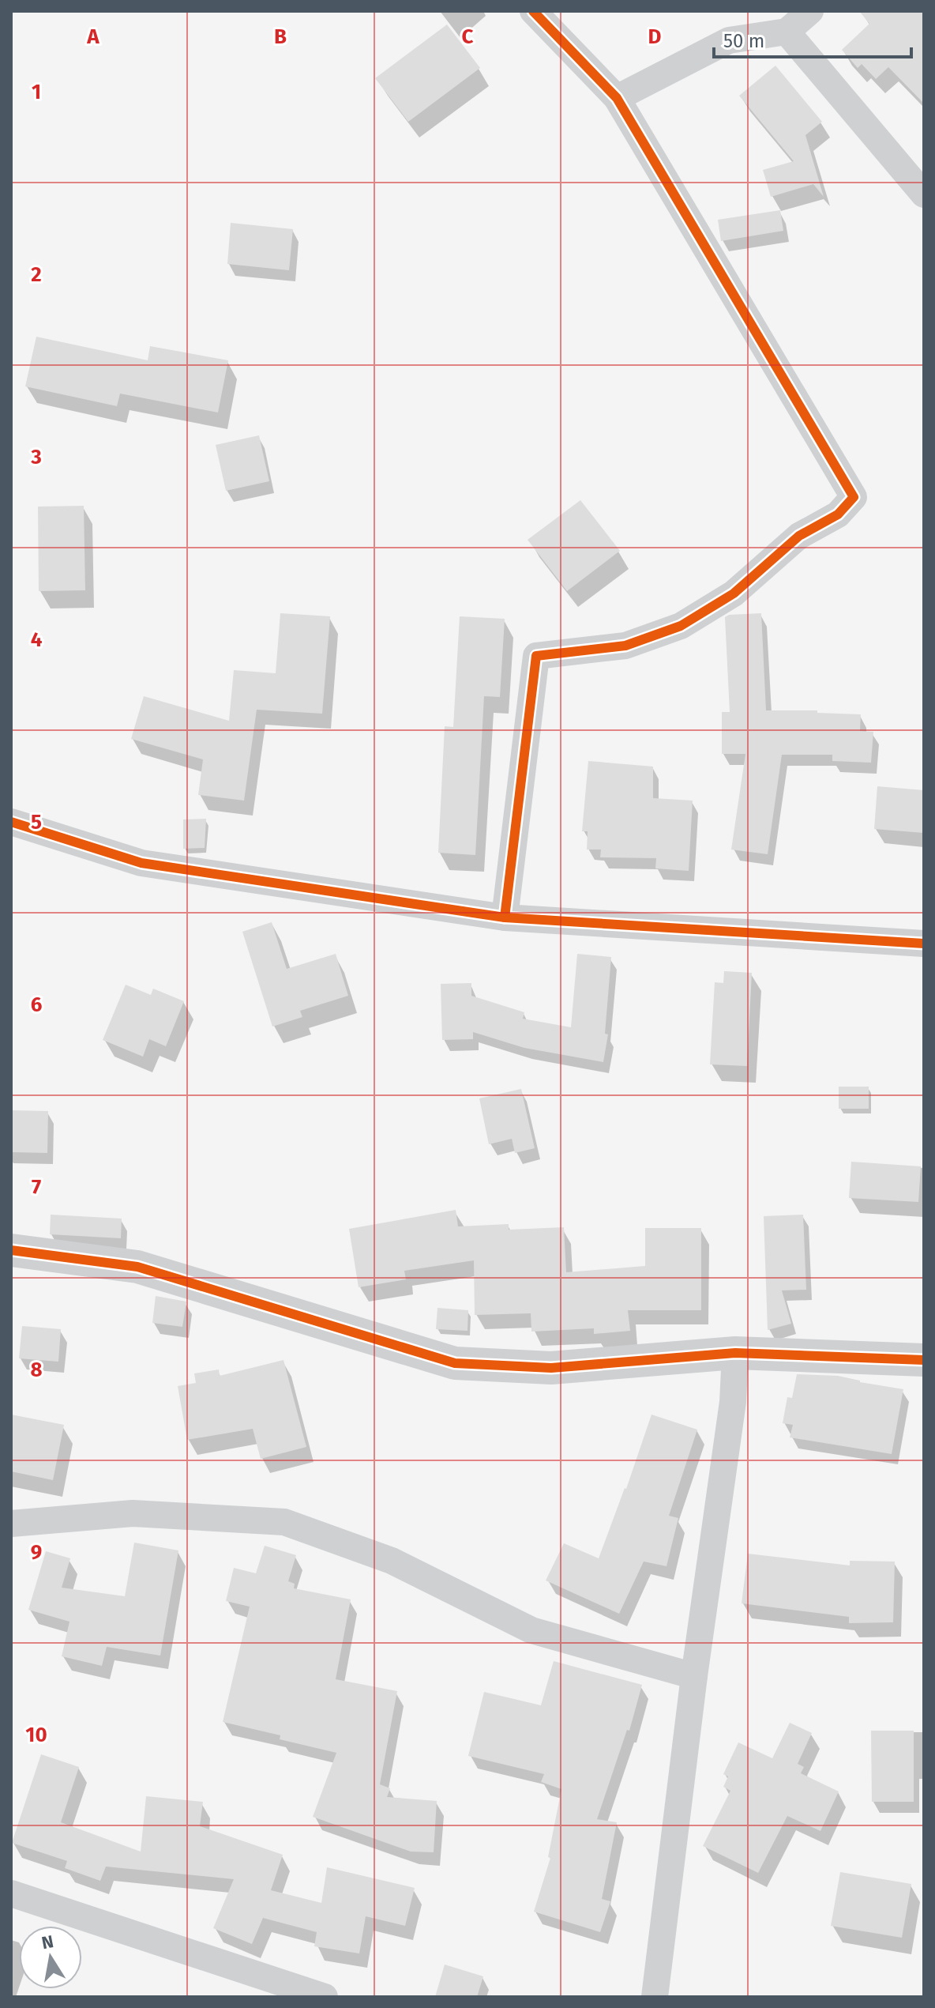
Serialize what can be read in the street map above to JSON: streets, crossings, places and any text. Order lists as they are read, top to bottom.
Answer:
{
  "scale_bar": "50 m",
  "north": "top",
  "grid": {
    "columns": [
      "A",
      "B",
      "C",
      "D"
    ],
    "rows": [
      "1",
      "2",
      "3",
      "4",
      "5",
      "6",
      "7",
      "8",
      "9",
      "10"
    ]
  }
}
